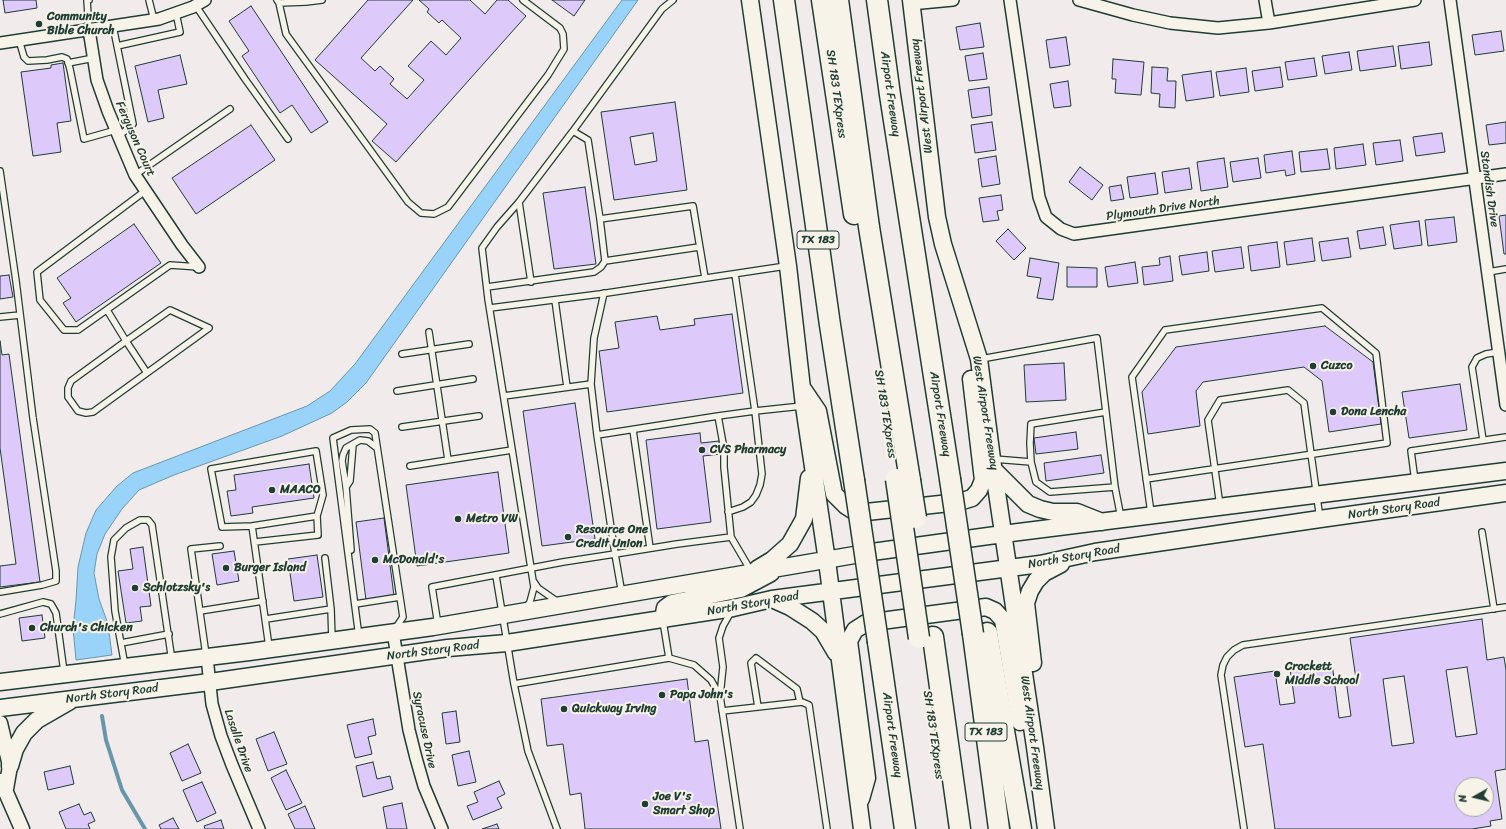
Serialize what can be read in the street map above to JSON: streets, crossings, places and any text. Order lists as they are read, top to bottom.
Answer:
{
  "streets": {
    "highway": ["SH 183 TEXpress", "Airport Freeway", "TX 183"],
    "main road": ["West Airport Freeway", "North Story Road"],
    "street": [
      "Ferguson Court",
      "Standish Drive",
      "Plymouth Drive North",
      "Syracuse Drive",
      "Lasalle Drive"
    ]
  },
  "crossings": [
    ["West Airport Freeway", "North Story Road"],
    ["Standish Drive", "Plymouth Drive North"],
    ["North Story Road", "Syracuse Drive"],
    ["North Story Road", "Lasalle Drive"]
  ],
  "places": [
    "Community Bible Church",
    "Cuzco",
    "Dona Lencha",
    "CVS Pharmacy",
    "MAACO",
    "Metro VW",
    "Resource One Credit Union",
    "McDonald's",
    "Burger Island",
    "Schlotzsky's",
    "Church's Chicken",
    "Crockett Middle School",
    "Papa John's",
    "Quickway Irving",
    "Joe V's Smart Shop"
  ],
  "north": "left"
}
